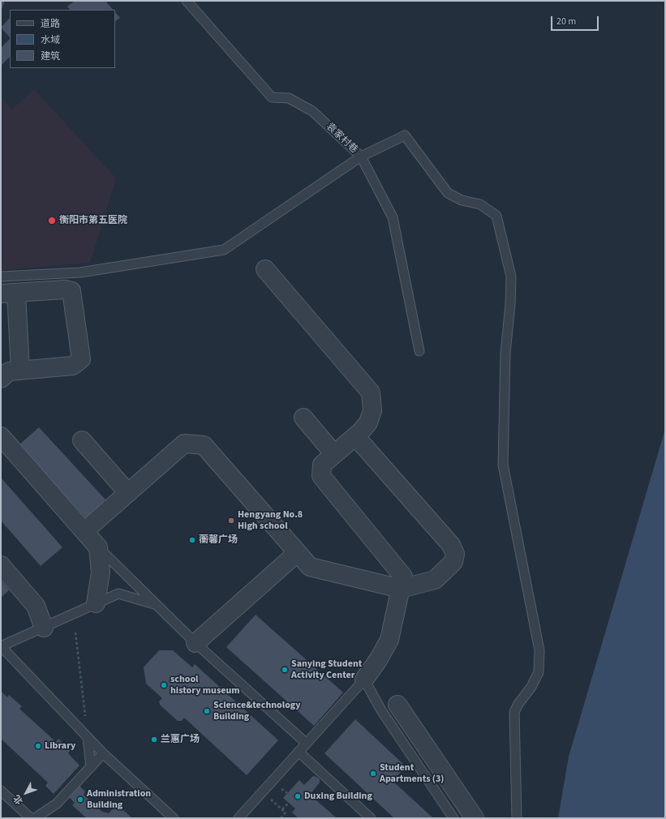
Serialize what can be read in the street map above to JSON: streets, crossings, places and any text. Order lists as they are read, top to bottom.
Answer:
{
  "streets": {
    "lane": ["袁家村巷"]
  },
  "places": [
    "衡阳市第五医院",
    "Hengyang No.8 High school",
    "蘅馨广场",
    "Sanying Student Activity Center",
    "school history museum",
    "Science&technology Building",
    "兰蕙广场",
    "Library",
    "Student Apartments (3)",
    "Duxing Building",
    "Administration Building"
  ],
  "legend": ["道路", "水域", "建筑"],
  "scale_bar": "20 m",
  "north": "bottom left"
}
